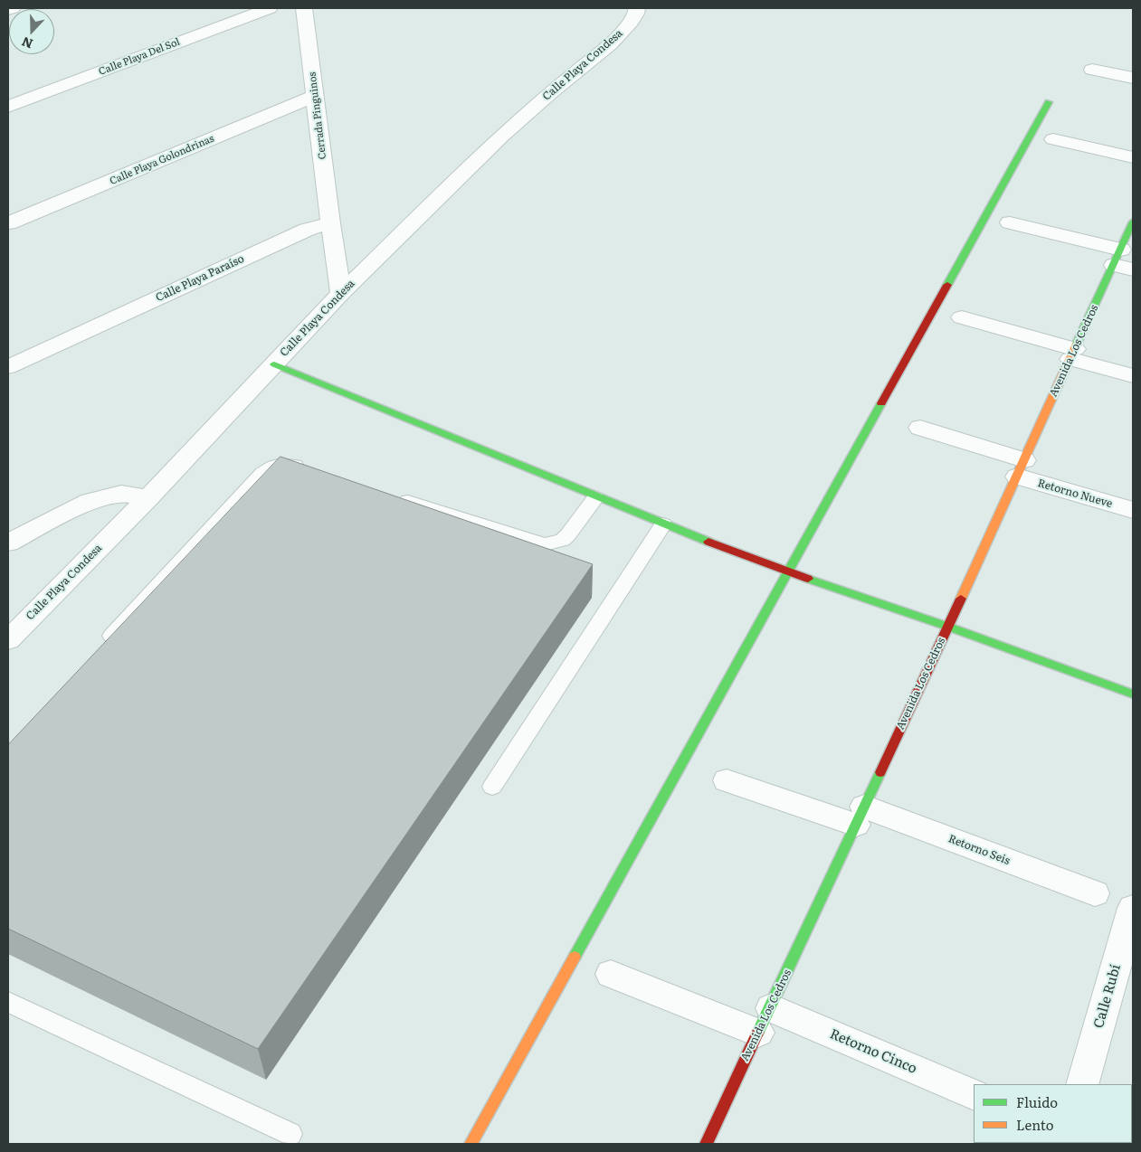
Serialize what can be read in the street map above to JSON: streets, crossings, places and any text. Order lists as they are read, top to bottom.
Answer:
{
  "streets": {
    "street": [
      "Calle Playa Del Sol",
      "Calle Playa Condesa",
      "Cerrada Pinguinos",
      "Calle Playa Golondrinas",
      "Calle Playa Paraíso",
      "Avenida Los Cedros",
      "Retorno Nueve",
      "Retorno Seis",
      "Calle Rubí",
      "Retorno Cinco"
    ]
  },
  "crossings": [
    ["Cerrada Pinguinos", "Calle Playa Golondrinas"],
    ["Cerrada Pinguinos", "Calle Playa Paraíso"],
    ["Avenida Los Cedros", "Retorno Nueve"],
    ["Avenida Los Cedros", "Retorno Seis"],
    ["Avenida Los Cedros", "Retorno Cinco"]
  ],
  "legend": ["Fluido", "Lento"],
  "north": "bottom"
}
